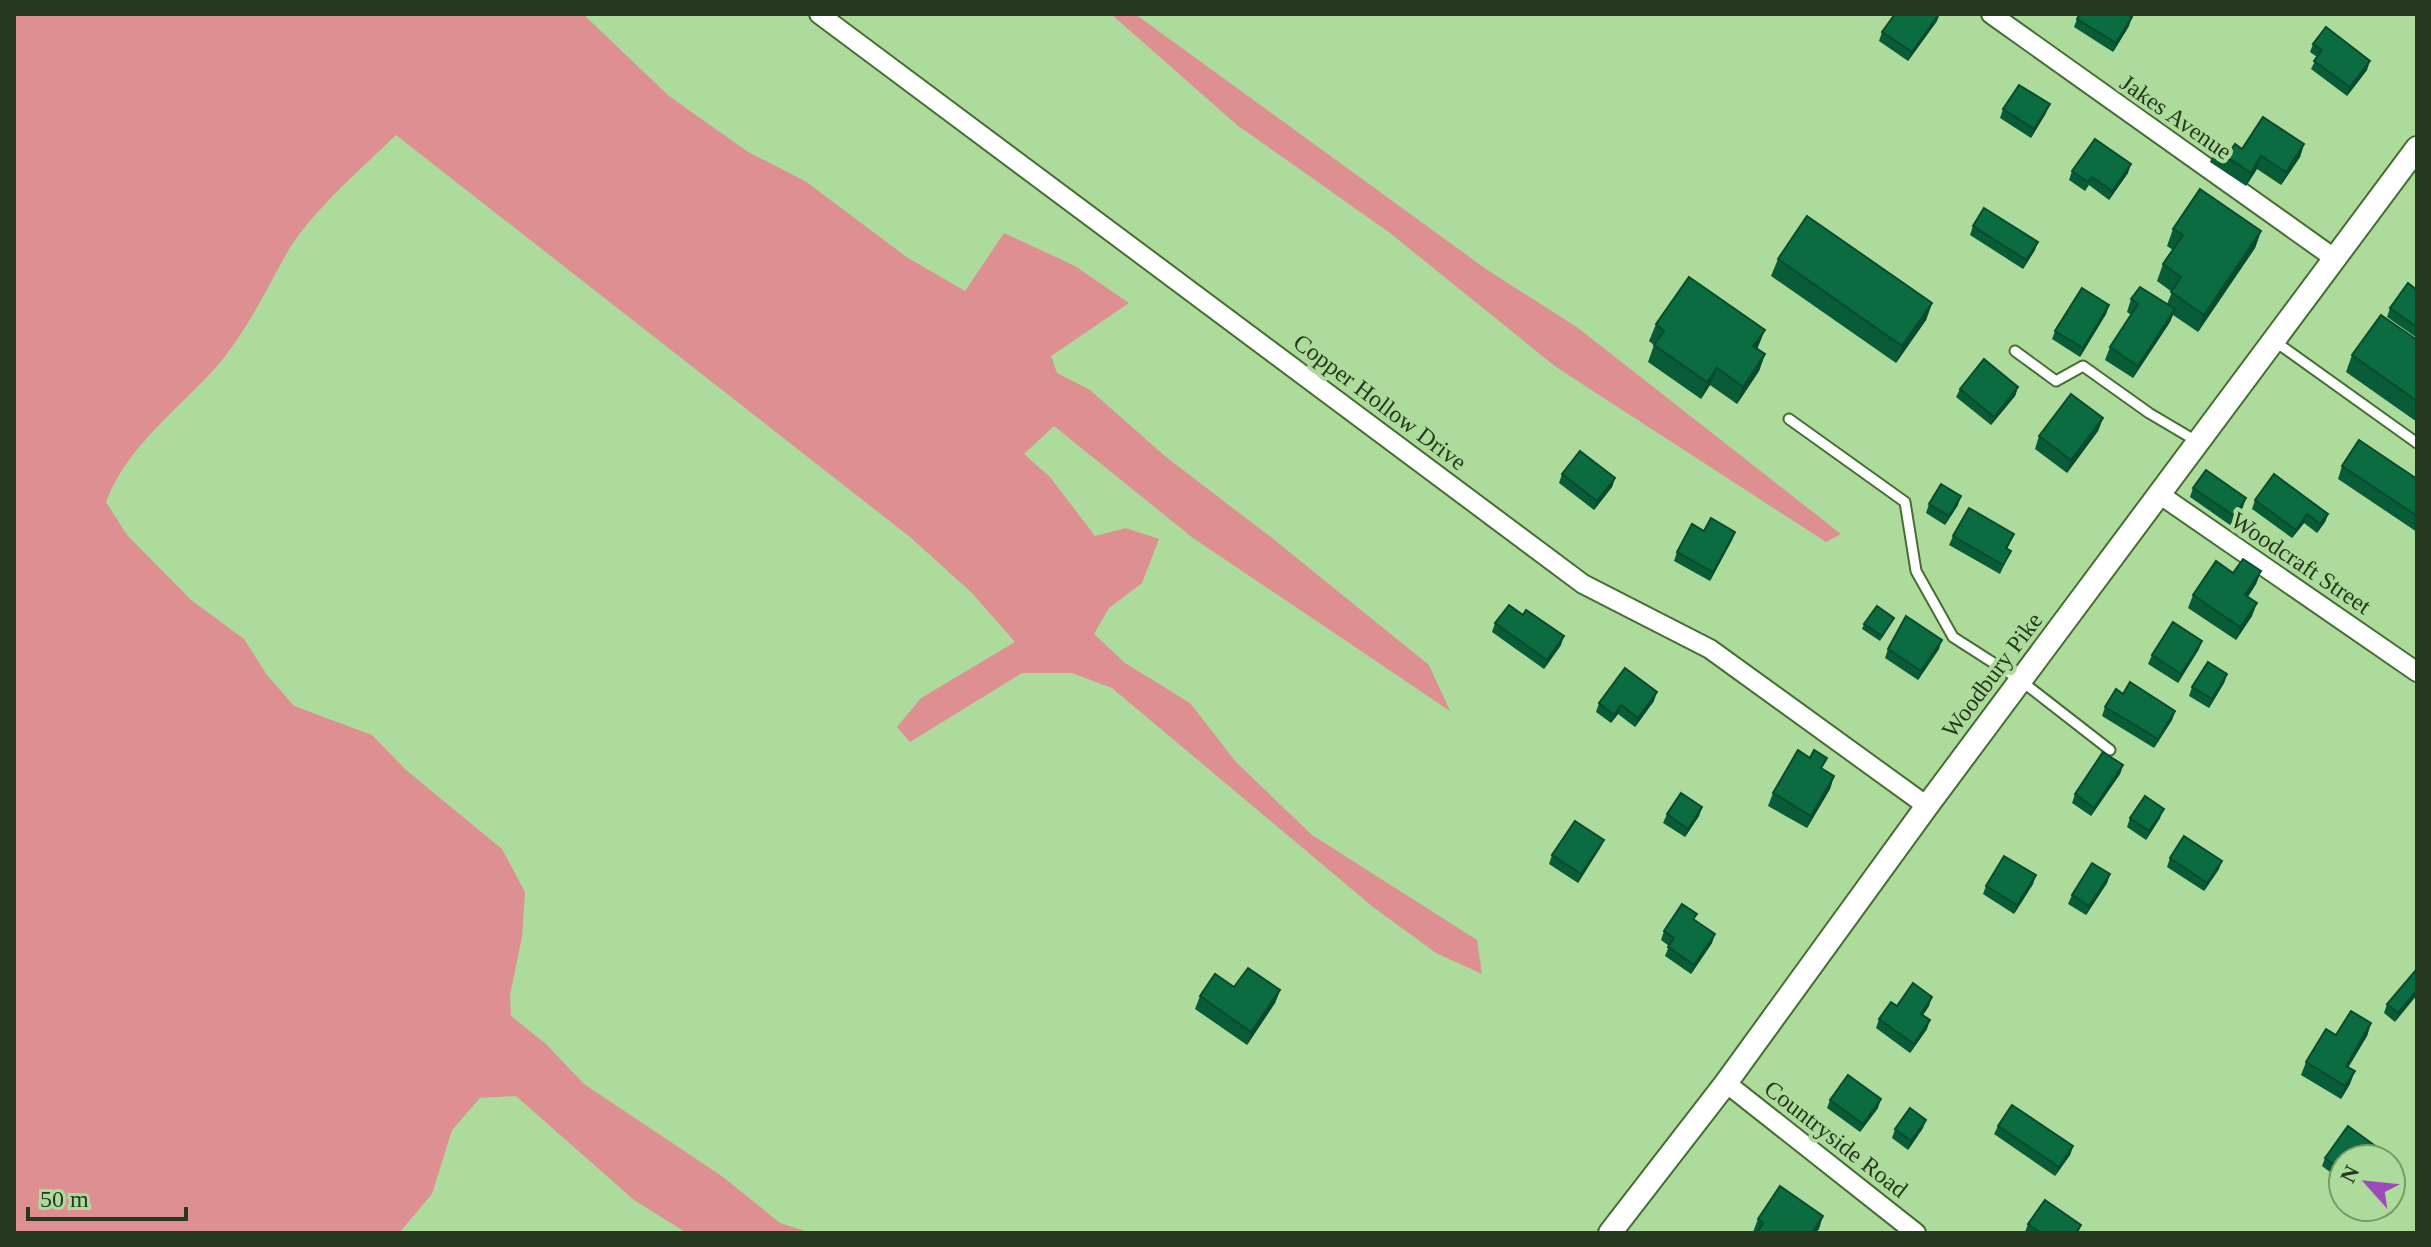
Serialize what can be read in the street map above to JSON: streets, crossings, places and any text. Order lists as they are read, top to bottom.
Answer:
{
  "streets": {
    "street": [
      "Jakes Avenue",
      "Copper Hollow Drive",
      "Woodcraft Street",
      "Woodbury Pike",
      "Countryside Road"
    ]
  },
  "crossings": [
    ["Jakes Avenue", "Woodbury Pike"],
    ["Copper Hollow Drive", "Woodbury Pike"],
    ["Woodcraft Street", "Woodbury Pike"],
    ["Woodbury Pike", "Countryside Road"]
  ],
  "scale_bar": "50 m",
  "north": "top left"
}
